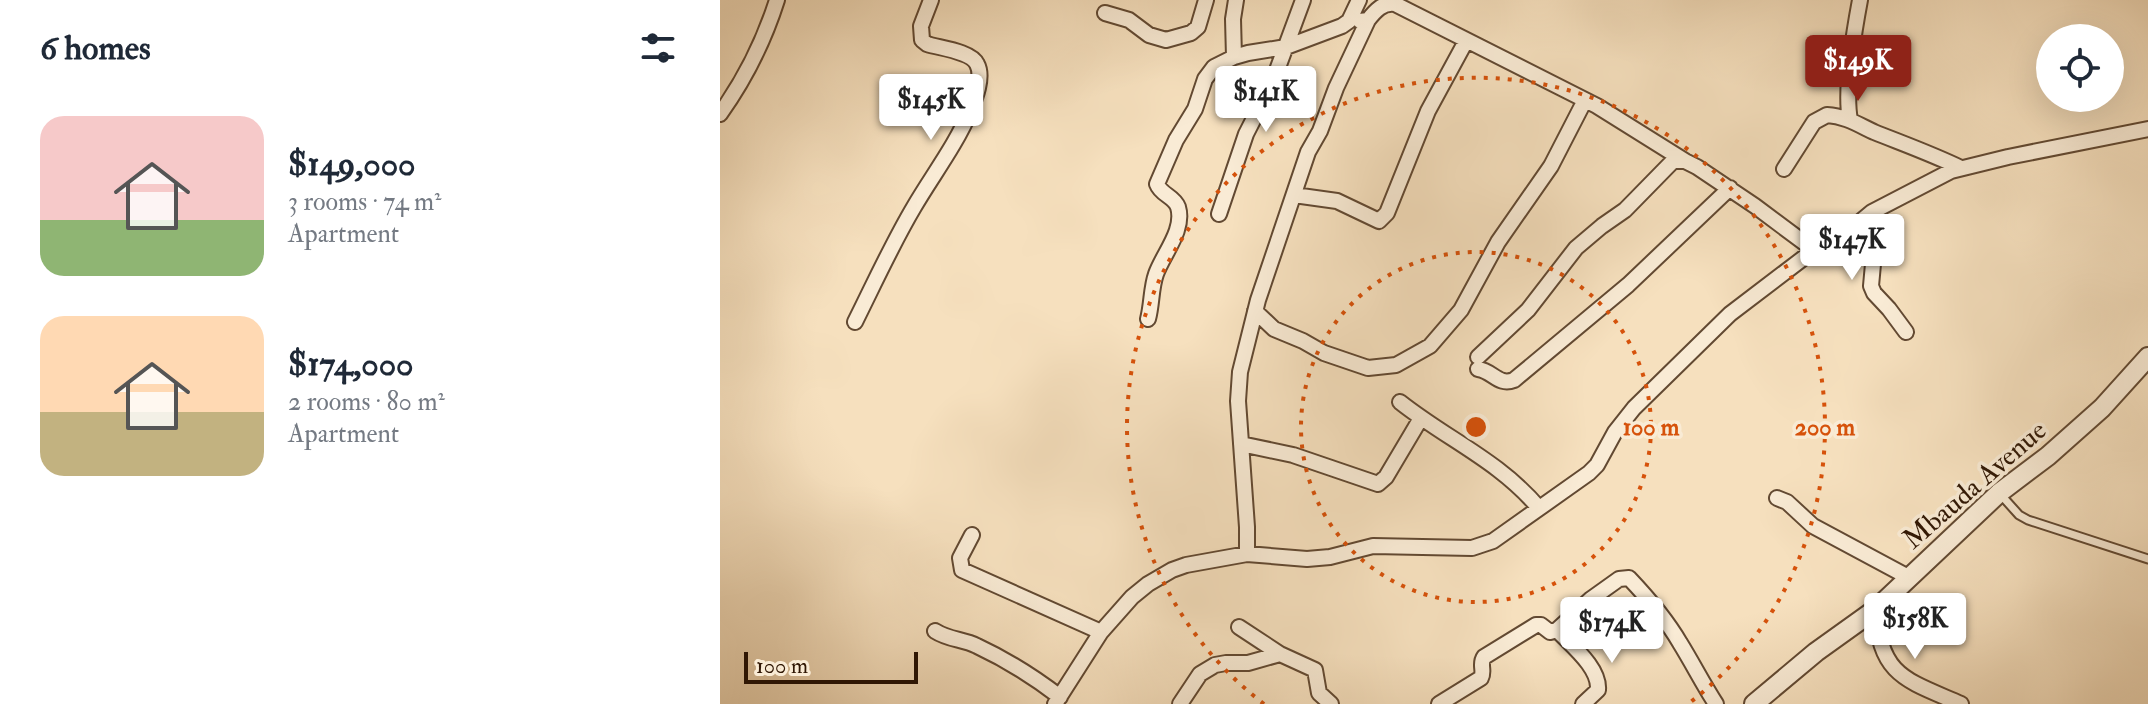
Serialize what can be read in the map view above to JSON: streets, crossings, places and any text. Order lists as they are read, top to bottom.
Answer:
{
  "streets": {
    "street": ["Mbauda Avenue"]
  },
  "scale_bar": "100 m",
  "page": {
    "heading": "6 homes",
    "price": [
      "$149K",
      "$141K",
      "$145K",
      "$147K",
      "$158K",
      "$174K"
    ],
    "list": [
      {
        "name": "$149,000",
        "note": "3 rooms · 74 m² · Apartment"
      },
      {
        "name": "$174,000",
        "note": "2 rooms · 80 m² · Apartment"
      }
    ],
    "scale": "100 m"
  },
  "rings": ["100 m", "200 m"]
}
